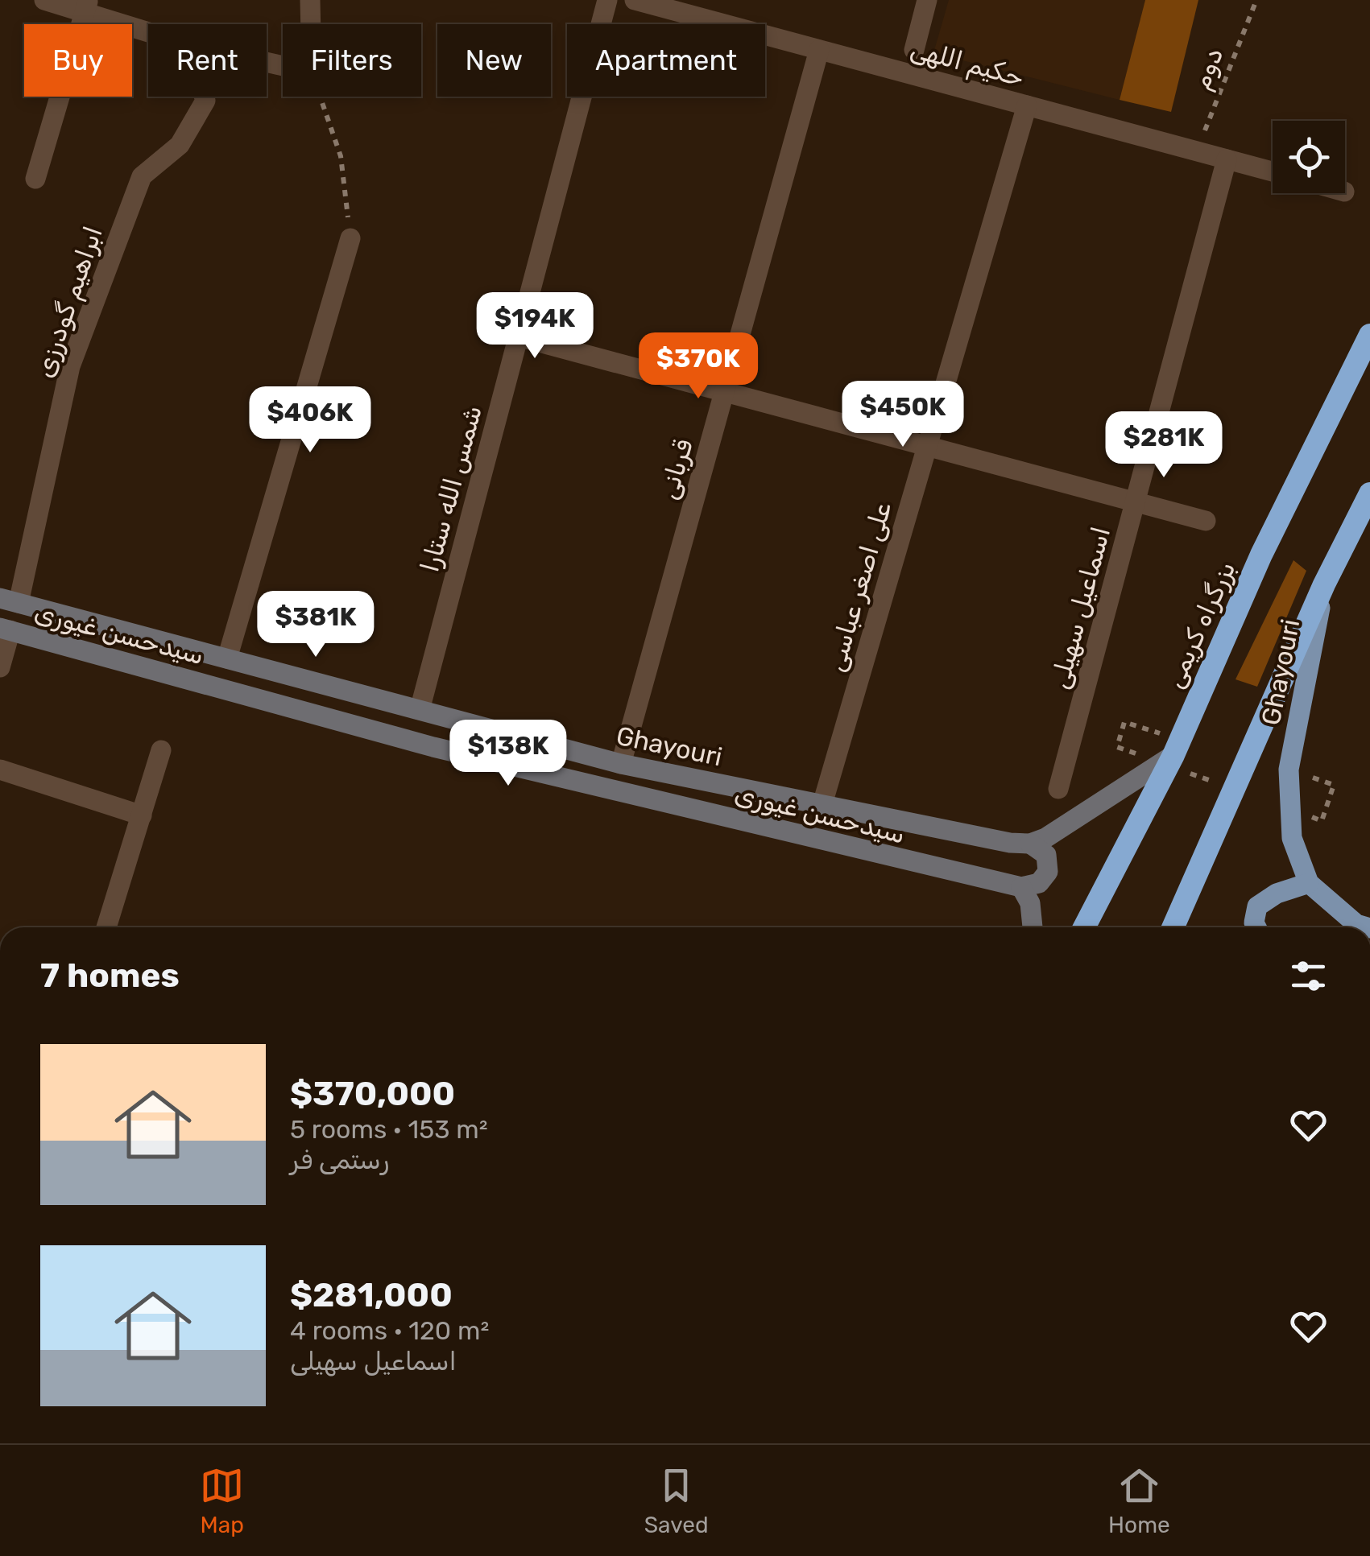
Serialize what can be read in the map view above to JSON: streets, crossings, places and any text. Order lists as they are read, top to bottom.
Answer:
{
  "streets": {
    "highway": ["بزرگراه کریمی"],
    "main road": ["سیدحسن غیوری", "Ghayouri"],
    "street": [
      "حکیم اللهی",
      "ابراهیم گودرزی",
      "قربانی",
      "شمس الله ستارا",
      "علی اصغر عباسی",
      "اسماعیل سهیلی"
    ],
    "path": ["دوم"]
  },
  "crossings": [
    ["حکیم اللهی", "دوم"],
    ["حکیم اللهی", "قربانی"],
    ["حکیم اللهی", "علی اصغر عباسی"],
    ["حکیم اللهی", "اسماعیل سهیلی"],
    ["ابراهیم گودرزی", "Ghayouri"],
    ["قربانی", "Ghayouri"],
    ["شمس الله ستارا", "Ghayouri"],
    ["علی اصغر عباسی", "Ghayouri"]
  ],
  "page": {
    "chip": [
      "Buy",
      "Rent",
      "Filters",
      "New",
      "Apartment"
    ],
    "price": [
      "$194K",
      "$370K",
      "$450K",
      "$406K",
      "$281K",
      "$381K",
      "$138K"
    ],
    "heading": "7 homes",
    "list": [
      {
        "name": "$370,000",
        "note": "5 rooms · 153 m² · رستمی فر"
      },
      {
        "name": "$281,000",
        "note": "4 rooms · 120 m² · اسماعیل سهیلی"
      }
    ],
    "tabs": ["Map", "Saved", "Home"]
  }
}
